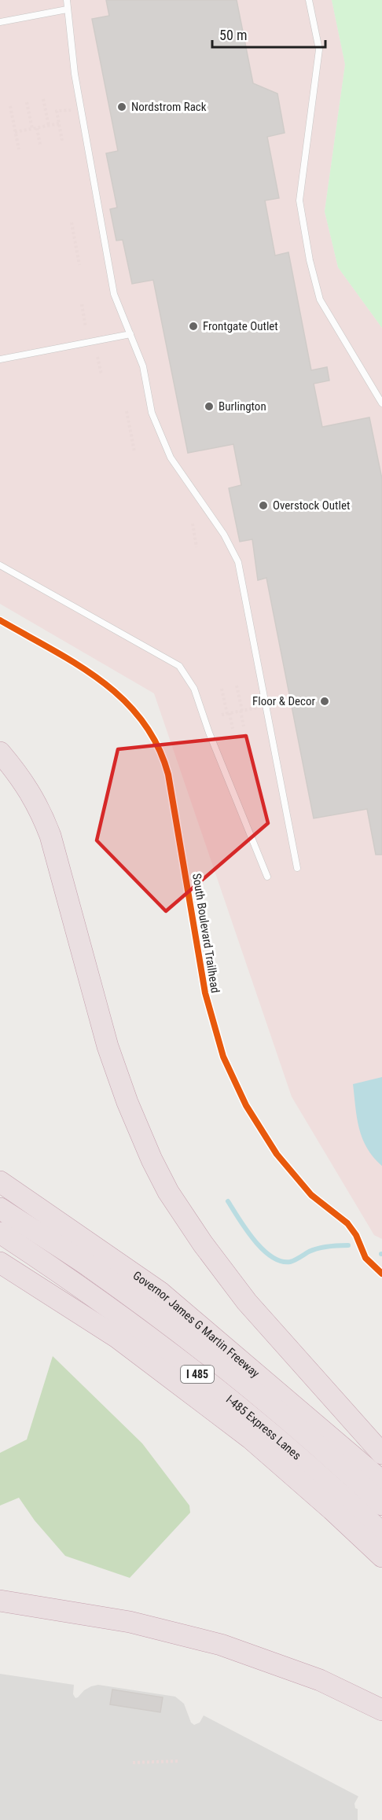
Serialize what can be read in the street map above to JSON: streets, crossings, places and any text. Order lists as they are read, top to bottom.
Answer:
{
  "streets": {
    "highway": ["Governor James G Martin Freeway", "I 485", "I-485 Express Lanes"],
    "cycle path": ["South Boulevard Trailhead"]
  },
  "places": [
    "Nordstrom Rack",
    "Frontgate Outlet",
    "Burlington",
    "Overstock Outlet",
    "Floor & Decor"
  ],
  "scale_bar": "50 m"
}
